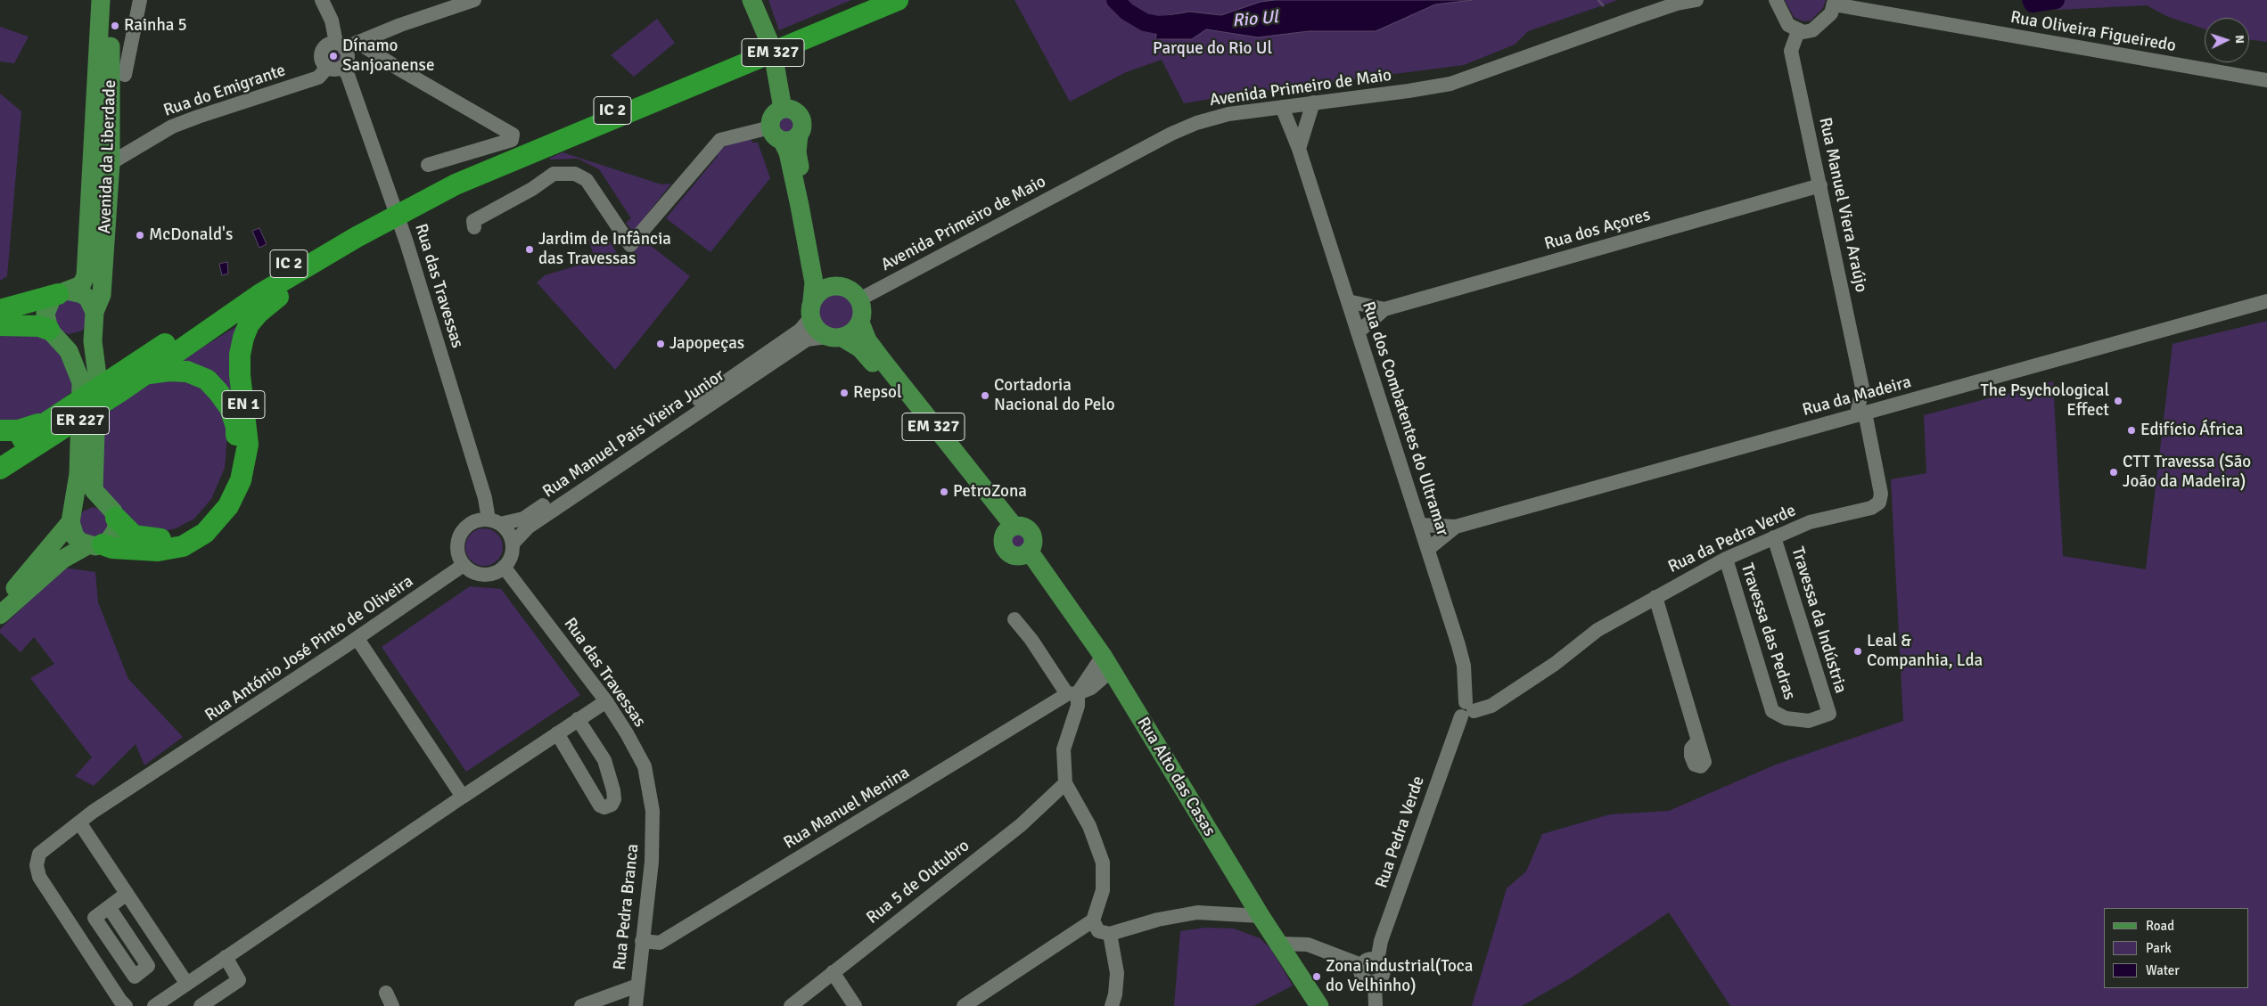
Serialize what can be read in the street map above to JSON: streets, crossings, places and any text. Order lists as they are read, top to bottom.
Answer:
{
  "streets": {
    "highway": ["IC 2", "EN 1"],
    "main road": [
      "EM 327",
      "Avenida da Liberdade",
      "ER 227",
      "Rua Alto das Casas"
    ],
    "street": [
      "Rua Oliveira Figueiredo",
      "Avenida Primeiro de Maio",
      "Rua do Emigrante",
      "Rua Manuel Viera Araújo",
      "Rua dos Açores",
      "Rua das Travessas",
      "Rua da Madeira",
      "Rua dos Combatentes do Ultramar",
      "Rua Manuel Pais Vieira Junior",
      "Rua da Pedra Verde",
      "Travessa da Indústria",
      "Travessa das Pedras",
      "Rua António José Pinto de Oliveira",
      "Rua Manuel Menina",
      "Rua Pedra Verde",
      "Rua 5 de Outubro",
      "Rua Pedra Branca"
    ]
  },
  "crossings": [
    ["EM 327", "Avenida Primeiro de Maio"],
    ["EM 327", "Rua Manuel Pais Vieira Junior"],
    ["EM 327", "Rua Alto das Casas"],
    ["Avenida Primeiro de Maio", "Rua dos Combatentes do Ultramar"],
    ["Avenida Primeiro de Maio", "Rua Manuel Pais Vieira Junior"],
    ["Rua do Emigrante", "Avenida da Liberdade"],
    ["Rua do Emigrante", "Rua das Travessas"],
    ["IC 2", "EN 1"],
    ["Avenida da Liberdade", "EN 1"],
    ["Avenida da Liberdade", "ER 227"],
    ["Rua Manuel Viera Araújo", "Rua dos Açores"],
    ["Rua Manuel Viera Araújo", "Rua da Madeira"],
    ["Rua Manuel Viera Araújo", "Rua da Pedra Verde"],
    ["Rua dos Açores", "Rua dos Combatentes do Ultramar"],
    ["Rua das Travessas", "Rua Manuel Pais Vieira Junior"],
    ["Rua das Travessas", "Rua António José Pinto de Oliveira"],
    ["Rua das Travessas", "Rua Pedra Branca"],
    ["Rua da Madeira", "Rua dos Combatentes do Ultramar"],
    ["Rua da Madeira", "Rua da Pedra Verde"],
    ["EN 1", "ER 227"],
    ["Rua dos Combatentes do Ultramar", "Rua da Pedra Verde"],
    ["Rua dos Combatentes do Ultramar", "Rua Pedra Verde"],
    ["Rua Manuel Pais Vieira Junior", "Rua António José Pinto de Oliveira"],
    ["Rua da Pedra Verde", "Travessa da Indústria"],
    ["Rua da Pedra Verde", "Travessa das Pedras"],
    ["Rua da Pedra Verde", "Rua Pedra Verde"],
    ["Travessa da Indústria", "Travessa das Pedras"],
    ["Rua Manuel Menina", "Rua Pedra Branca"]
  ],
  "water": ["Rio Ul"],
  "parks": ["Parque do Rio Ul"],
  "places": [
    "Rainha 5",
    "Dínamo Sanjoanense",
    "McDonald's",
    "Jardim de Infância das Travessas",
    "Japopeças",
    "Repsol",
    "Cortadoria Nacional do Pelo",
    "The Psychological Effect",
    "Edifício África",
    "CTT Travessa (São João da Madeira)",
    "PetroZona",
    "Leal & Companhia, Lda",
    "Zona industrial(Toca do Velhinho)"
  ],
  "legend": ["Road", "Park", "Water"],
  "north": "right"
}
